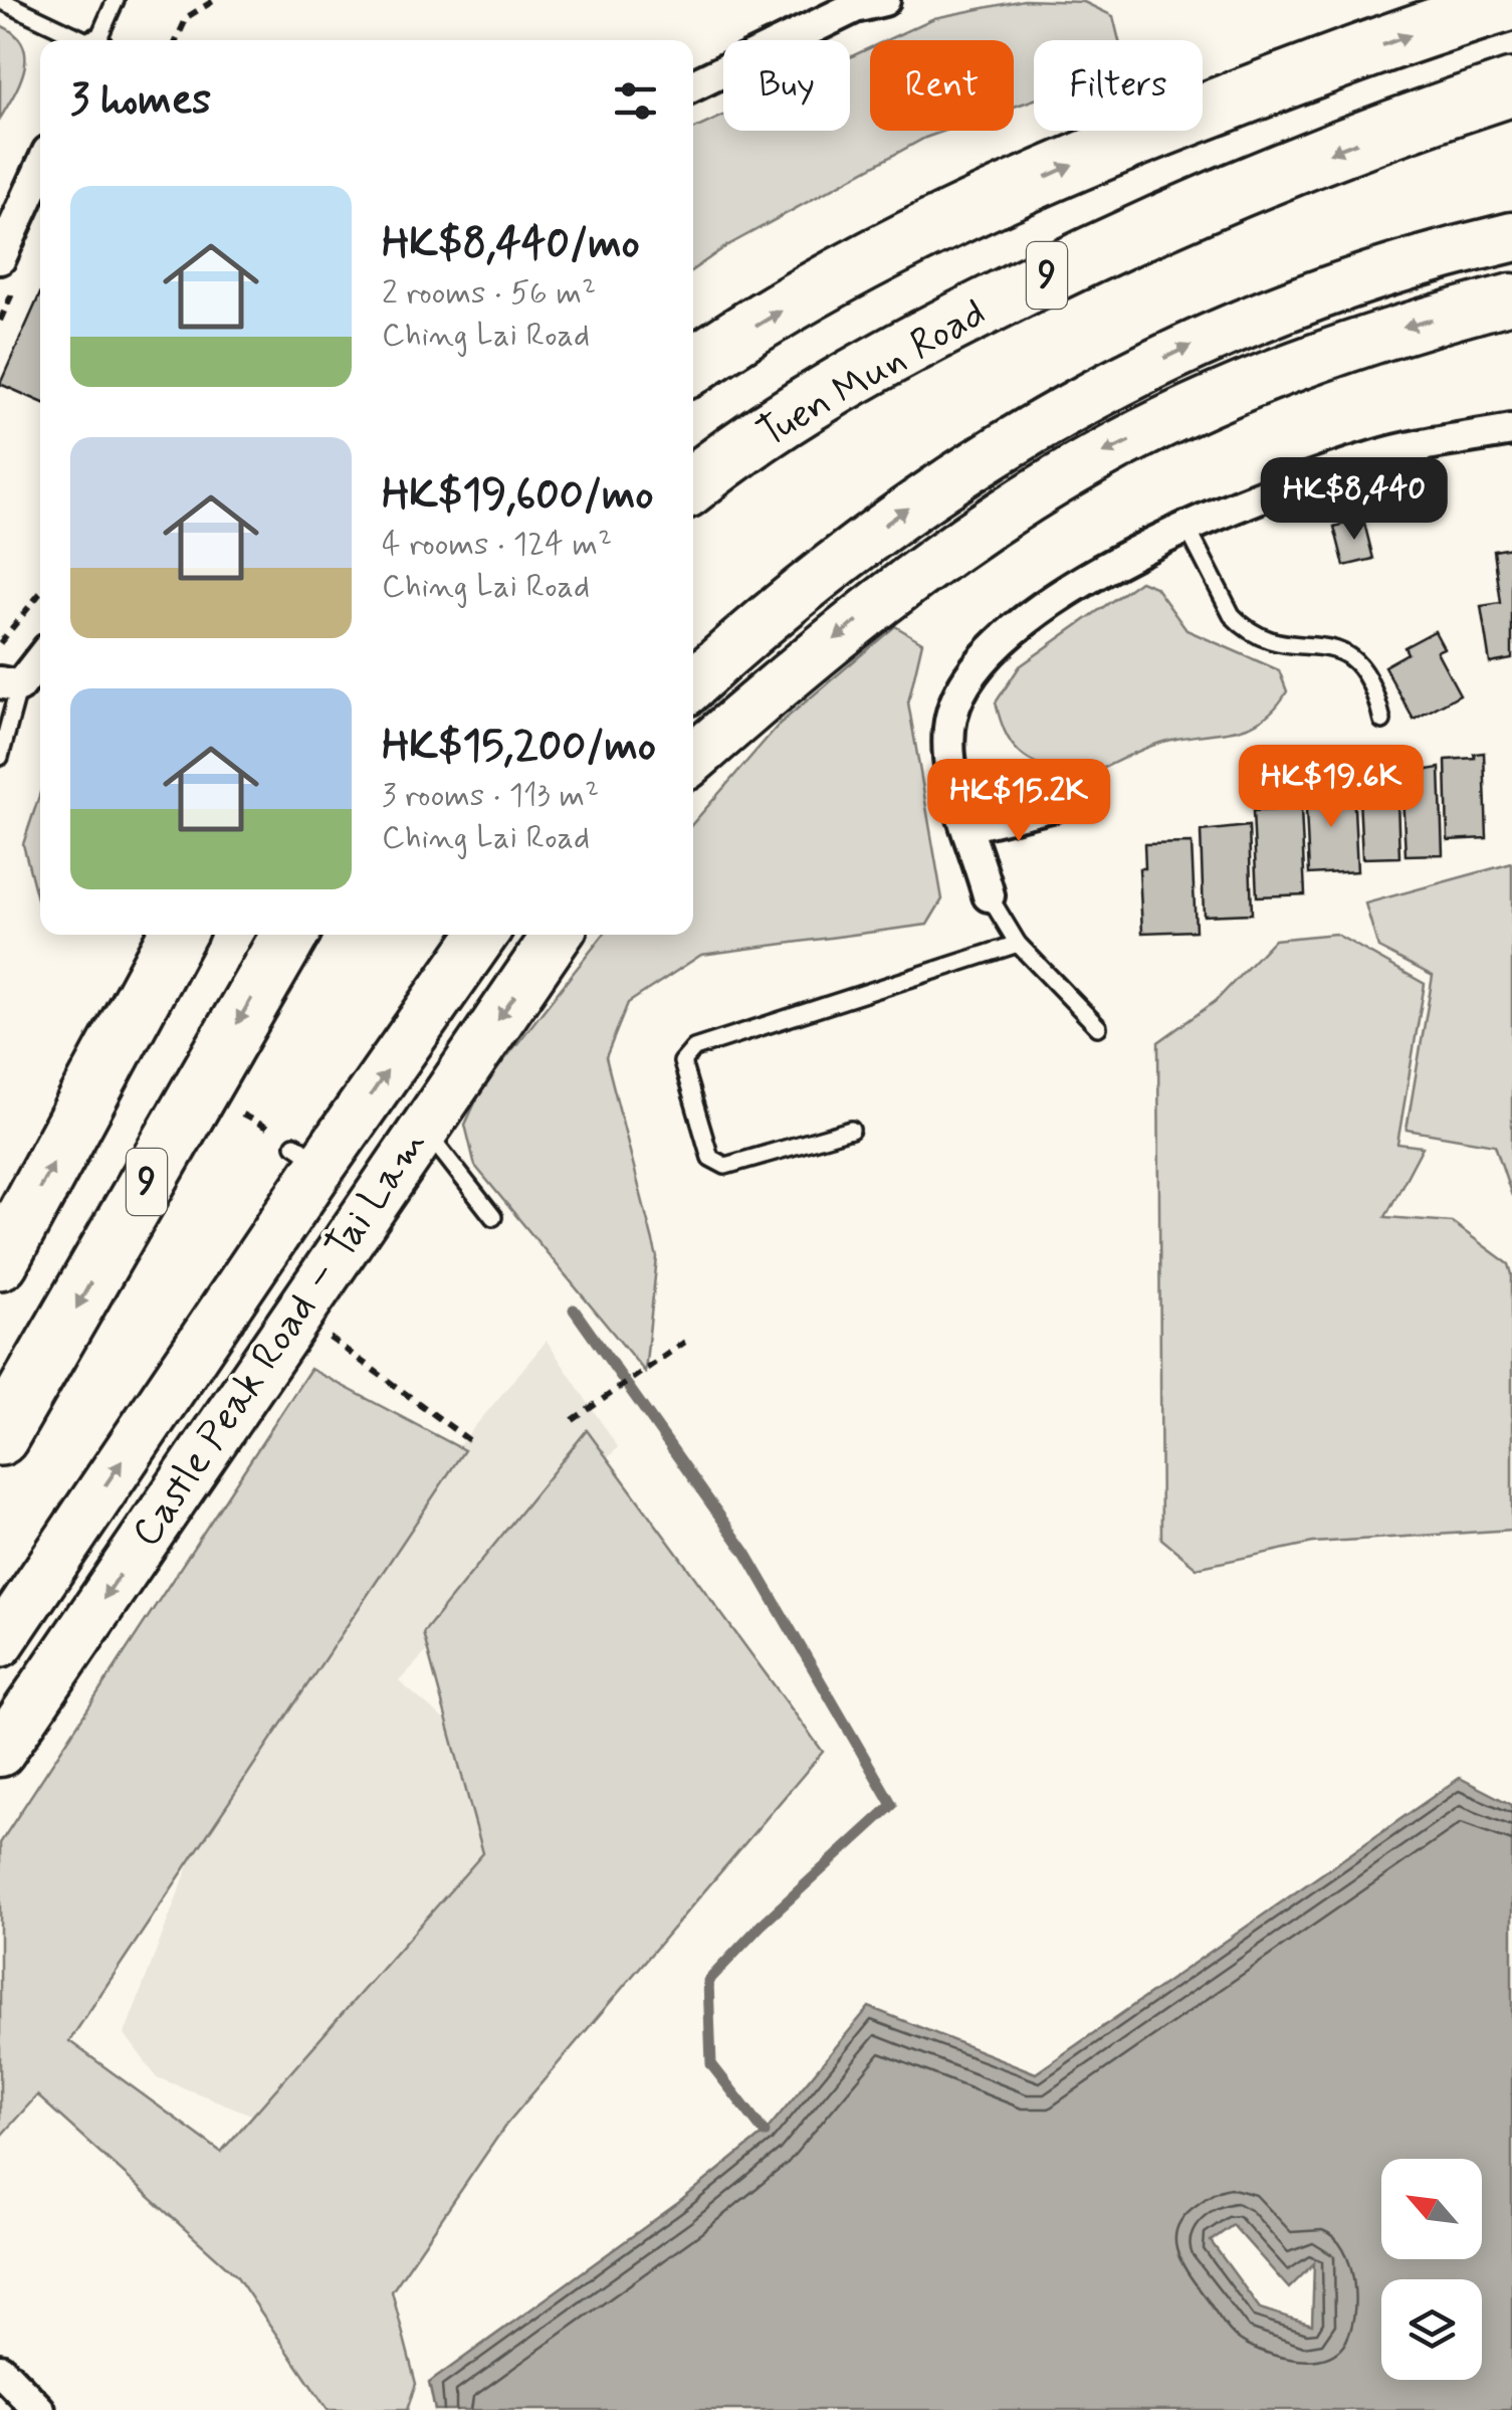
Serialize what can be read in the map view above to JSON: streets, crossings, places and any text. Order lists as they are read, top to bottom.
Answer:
{
  "streets": {
    "highway": ["9", "Tuen Mun Road"],
    "main road": ["Castle Peak Road – Tai Lam"]
  },
  "north": "top left",
  "page": {
    "chip": ["Buy", "Rent", "Filters"],
    "heading": "3 homes",
    "list": [
      {
        "name": "HK$8,440/mo",
        "note": "2 rooms · 56 m² · Ching Lai Road"
      },
      {
        "name": "HK$19,600/mo",
        "note": "4 rooms · 124 m² · Ching Lai Road"
      },
      {
        "name": "HK$15,200/mo",
        "note": "3 rooms · 113 m² · Ching Lai Road"
      }
    ],
    "price": ["HK$8,440", "HK$19.6K", "HK$15.2K"]
  }
}
